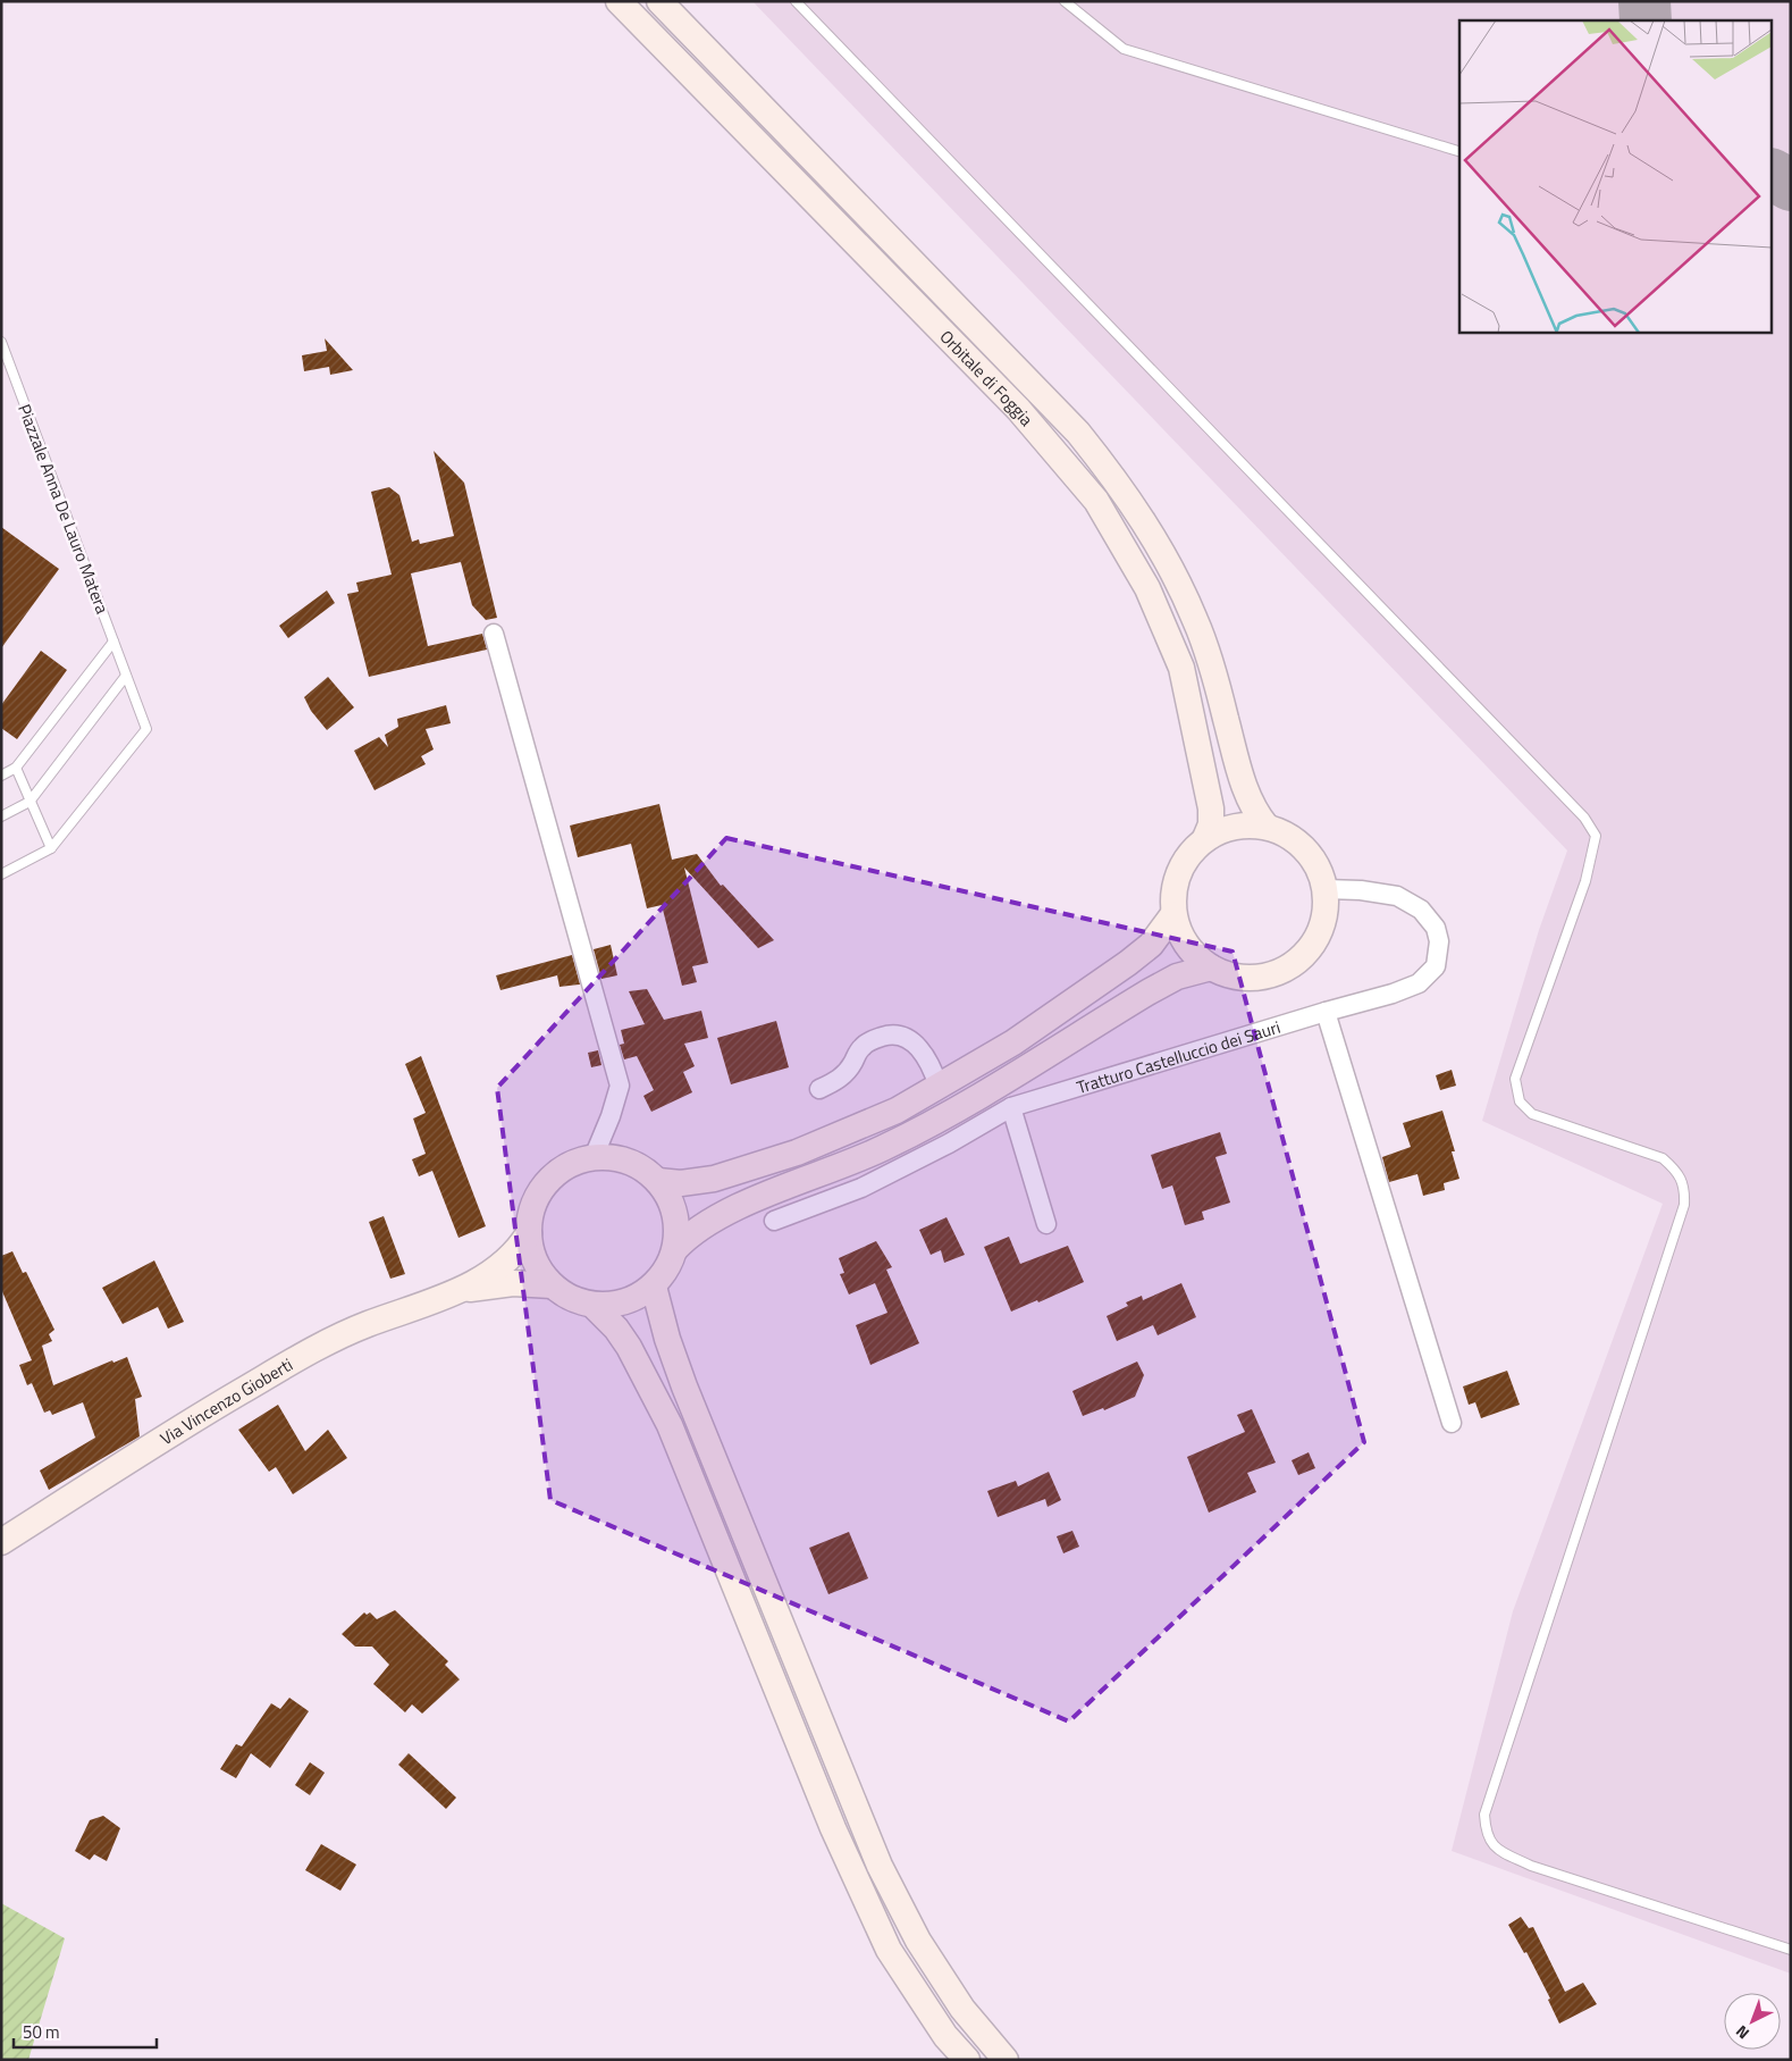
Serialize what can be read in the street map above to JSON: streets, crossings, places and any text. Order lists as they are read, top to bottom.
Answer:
{
  "streets": {
    "main road": ["Orbitale di Foggia", "Via Vincenzo Gioberti"],
    "street": ["Tratturo Castelluccio dei Sauri"],
    "lane": ["Piazzale Anna De Lauro Matera"]
  },
  "crossings": [
    ["Orbitale di Foggia", "Tratturo Castelluccio dei Sauri"]
  ],
  "scale_bar": "50 m",
  "north": "bottom left"
}
